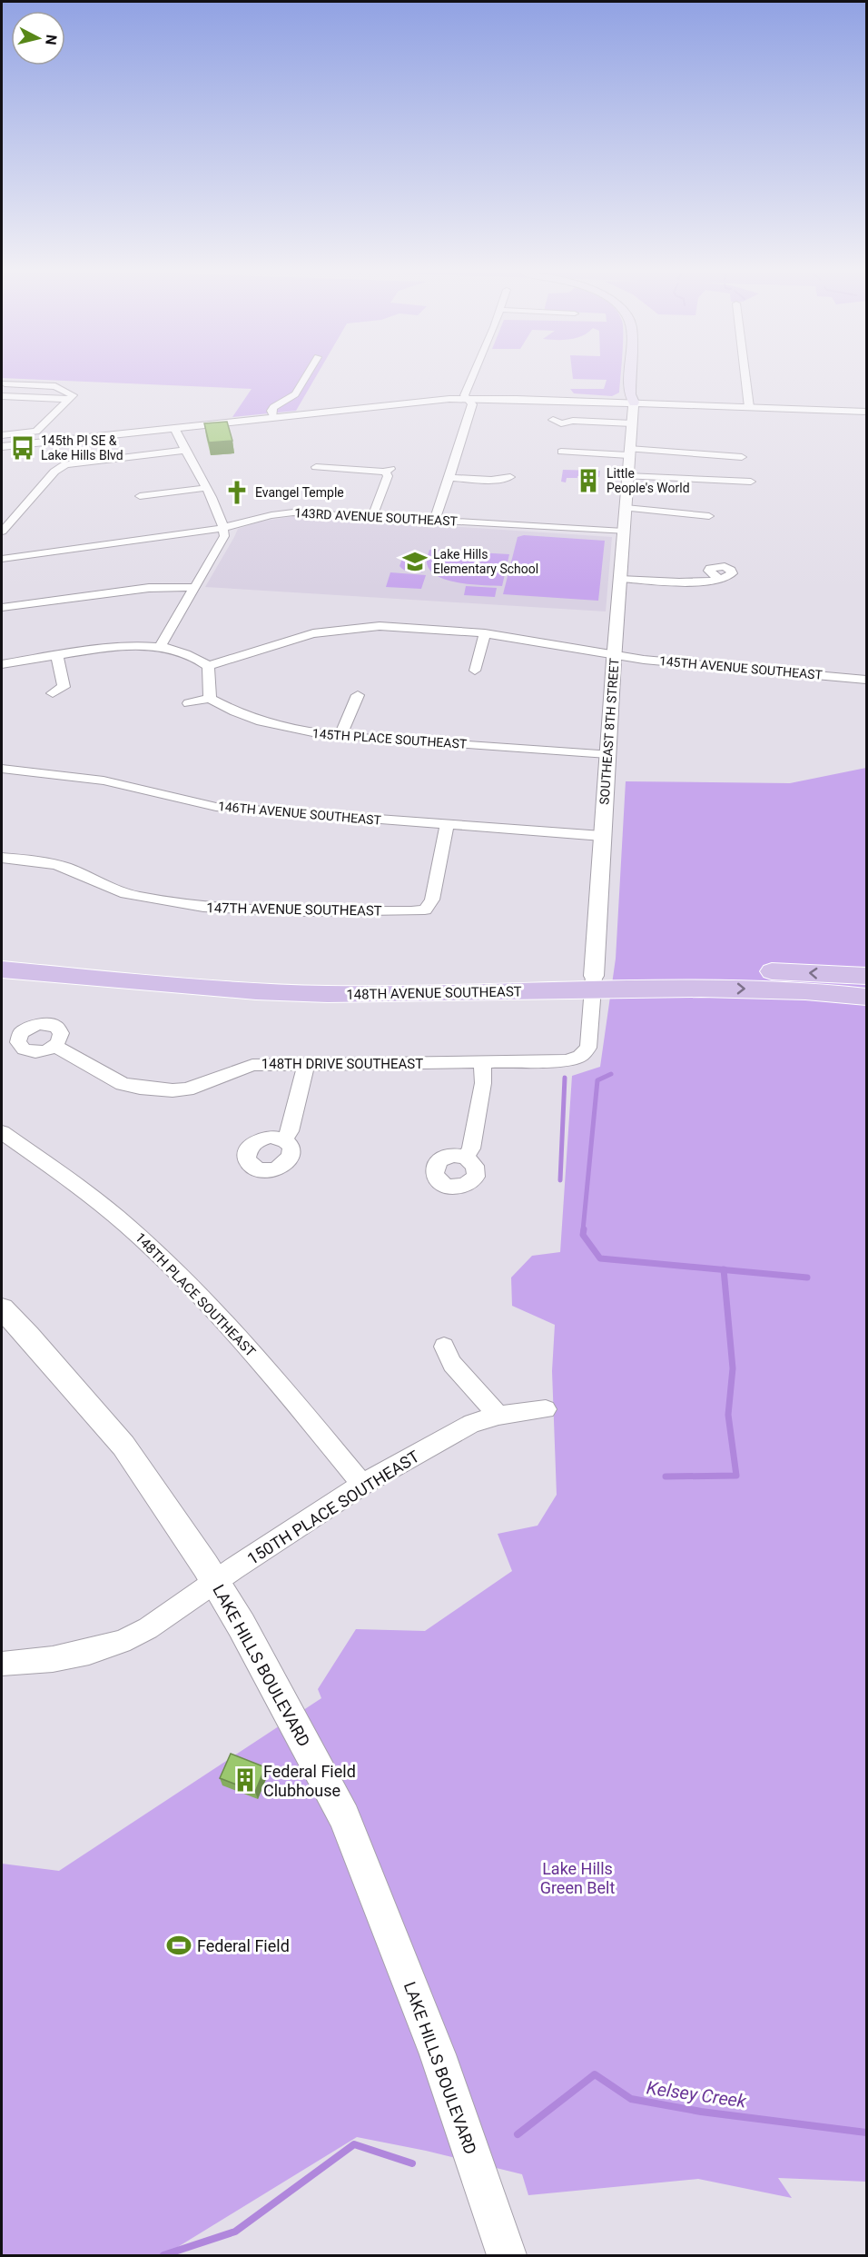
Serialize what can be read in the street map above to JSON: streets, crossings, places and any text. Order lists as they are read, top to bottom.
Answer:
{
  "streets": {
    "main road": ["148TH AVENUE SOUTHEAST"],
    "street": [
      "143RD AVENUE SOUTHEAST",
      "145TH AVENUE SOUTHEAST",
      "SOUTHEAST 8TH STREET",
      "145TH PLACE SOUTHEAST",
      "146TH AVENUE SOUTHEAST",
      "147TH AVENUE SOUTHEAST",
      "148TH DRIVE SOUTHEAST",
      "148TH PLACE SOUTHEAST",
      "150TH PLACE SOUTHEAST",
      "LAKE HILLS BOULEVARD"
    ]
  },
  "crossings": [
    ["143RD AVENUE SOUTHEAST", "SOUTHEAST 8TH STREET"],
    ["145TH AVENUE SOUTHEAST", "SOUTHEAST 8TH STREET"],
    ["SOUTHEAST 8TH STREET", "145TH PLACE SOUTHEAST"],
    ["SOUTHEAST 8TH STREET", "146TH AVENUE SOUTHEAST"],
    ["SOUTHEAST 8TH STREET", "148TH AVENUE SOUTHEAST"],
    ["SOUTHEAST 8TH STREET", "148TH DRIVE SOUTHEAST"],
    ["146TH AVENUE SOUTHEAST", "147TH AVENUE SOUTHEAST"],
    ["148TH PLACE SOUTHEAST", "150TH PLACE SOUTHEAST"],
    ["150TH PLACE SOUTHEAST", "LAKE HILLS BOULEVARD"]
  ],
  "water": ["Kelsey Creek"],
  "parks": ["Lake Hills Green Belt"],
  "places": {
    "bus stop": ["145th Pl SE & Lake Hills Blvd"],
    "building": ["Little People's World", "Federal Field Clubhouse"],
    "church": ["Evangel Temple"],
    "school or university": ["Lake Hills Elementary School"],
    "sports": ["Federal Field"]
  },
  "north": "right"
}
